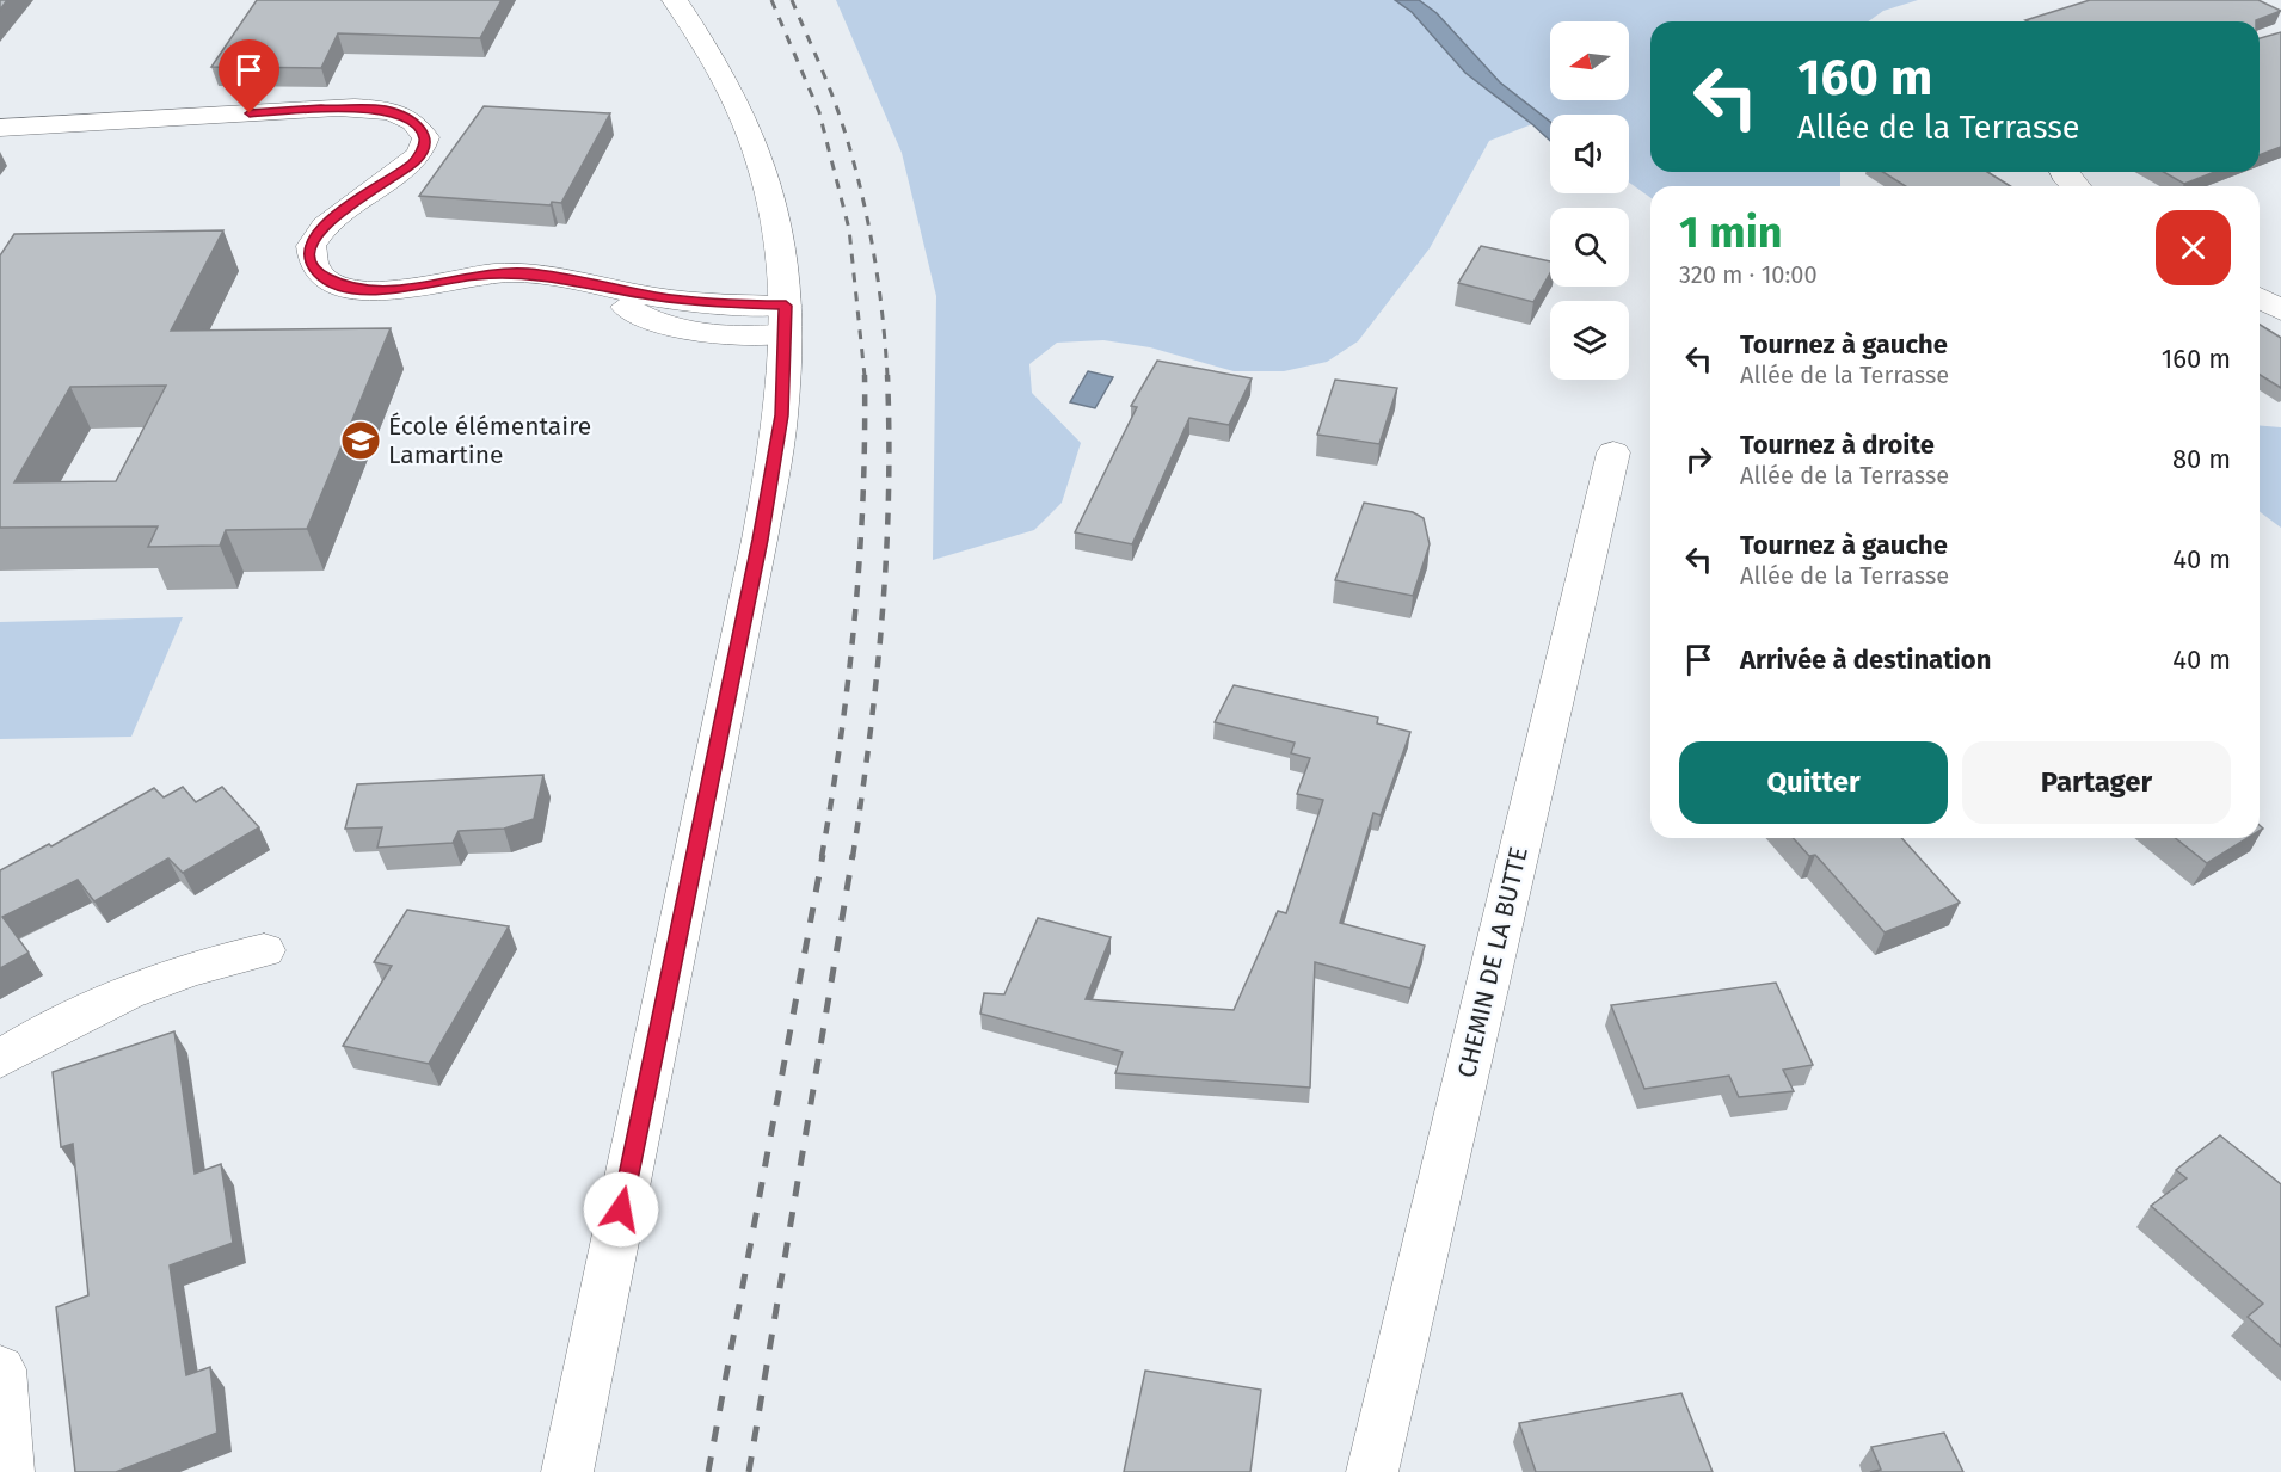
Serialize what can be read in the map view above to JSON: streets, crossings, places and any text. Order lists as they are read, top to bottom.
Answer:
{
  "streets": {
    "street": ["CHEMIN DE LA BUTTE"]
  },
  "places": {
    "school or university": ["École élémentaire Lamartine"]
  },
  "north": "left",
  "page": {
    "turn": ["160 m", "Allée de la Terrasse"],
    "heading": ["1 min", "320 m · 10:00"],
    "list": [
      {
        "name": "Tournez à gauche",
        "note": "Allée de la Terrasse",
        "value": "160 m"
      },
      {
        "name": "Tournez à droite",
        "note": "Allée de la Terrasse",
        "value": "80 m"
      },
      {
        "name": "Tournez à gauche",
        "note": "Allée de la Terrasse",
        "value": "40 m"
      },
      {
        "name": "Arrivée à destination",
        "value": "40 m"
      }
    ],
    "buttons": ["Quitter", "Partager"]
  }
}
